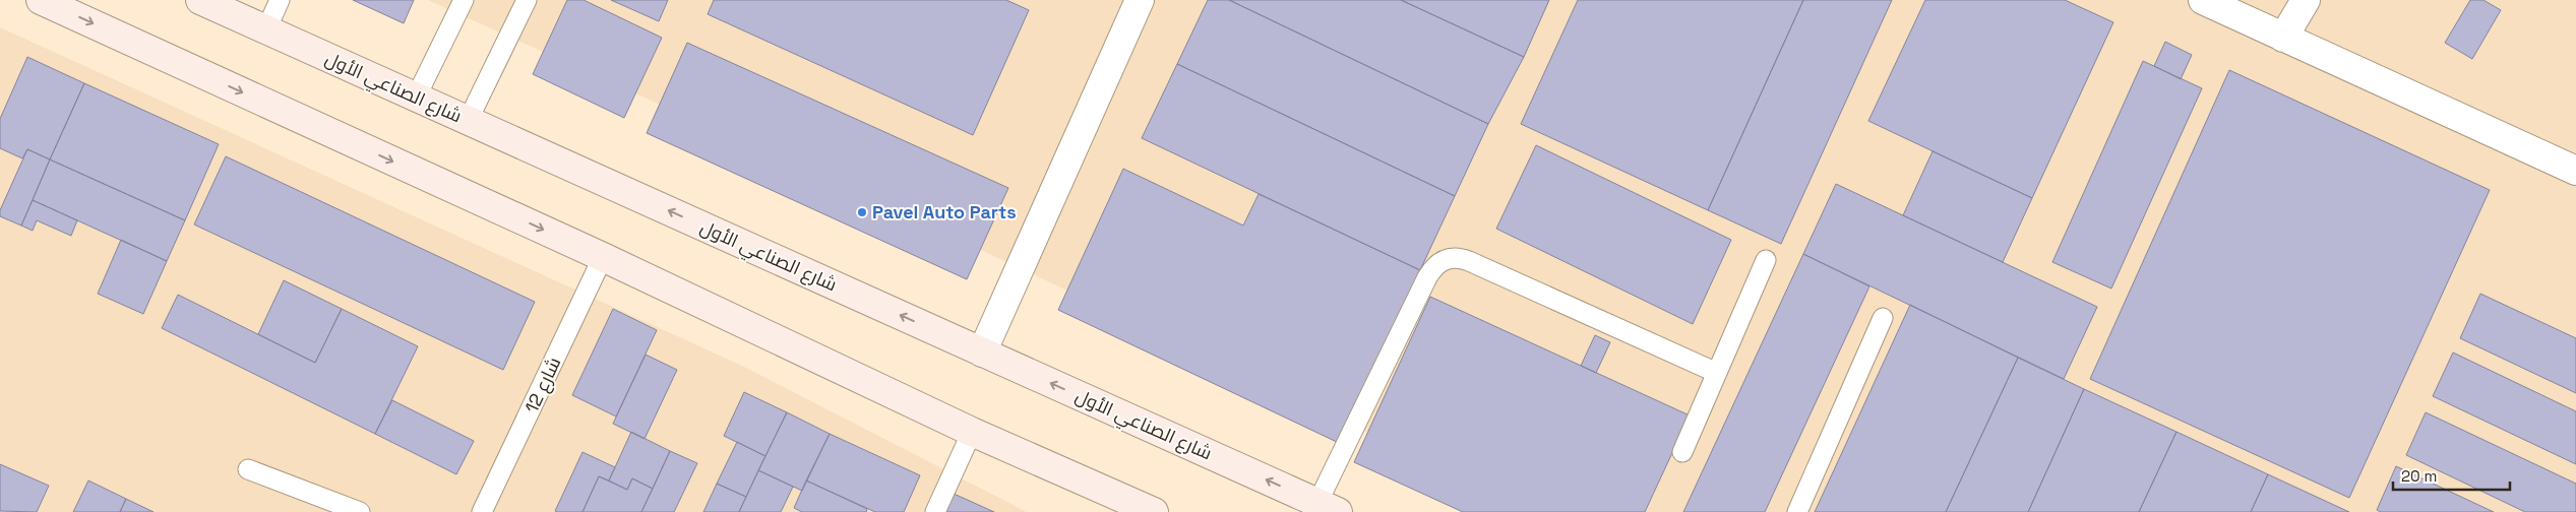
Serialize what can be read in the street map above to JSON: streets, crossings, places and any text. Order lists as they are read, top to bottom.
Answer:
{
  "streets": {
    "main road": ["شارع الصناعي الأول"],
    "lane": ["شارع 12"]
  },
  "places": ["Pavel Auto Parts"],
  "scale_bar": "20 m"
}
